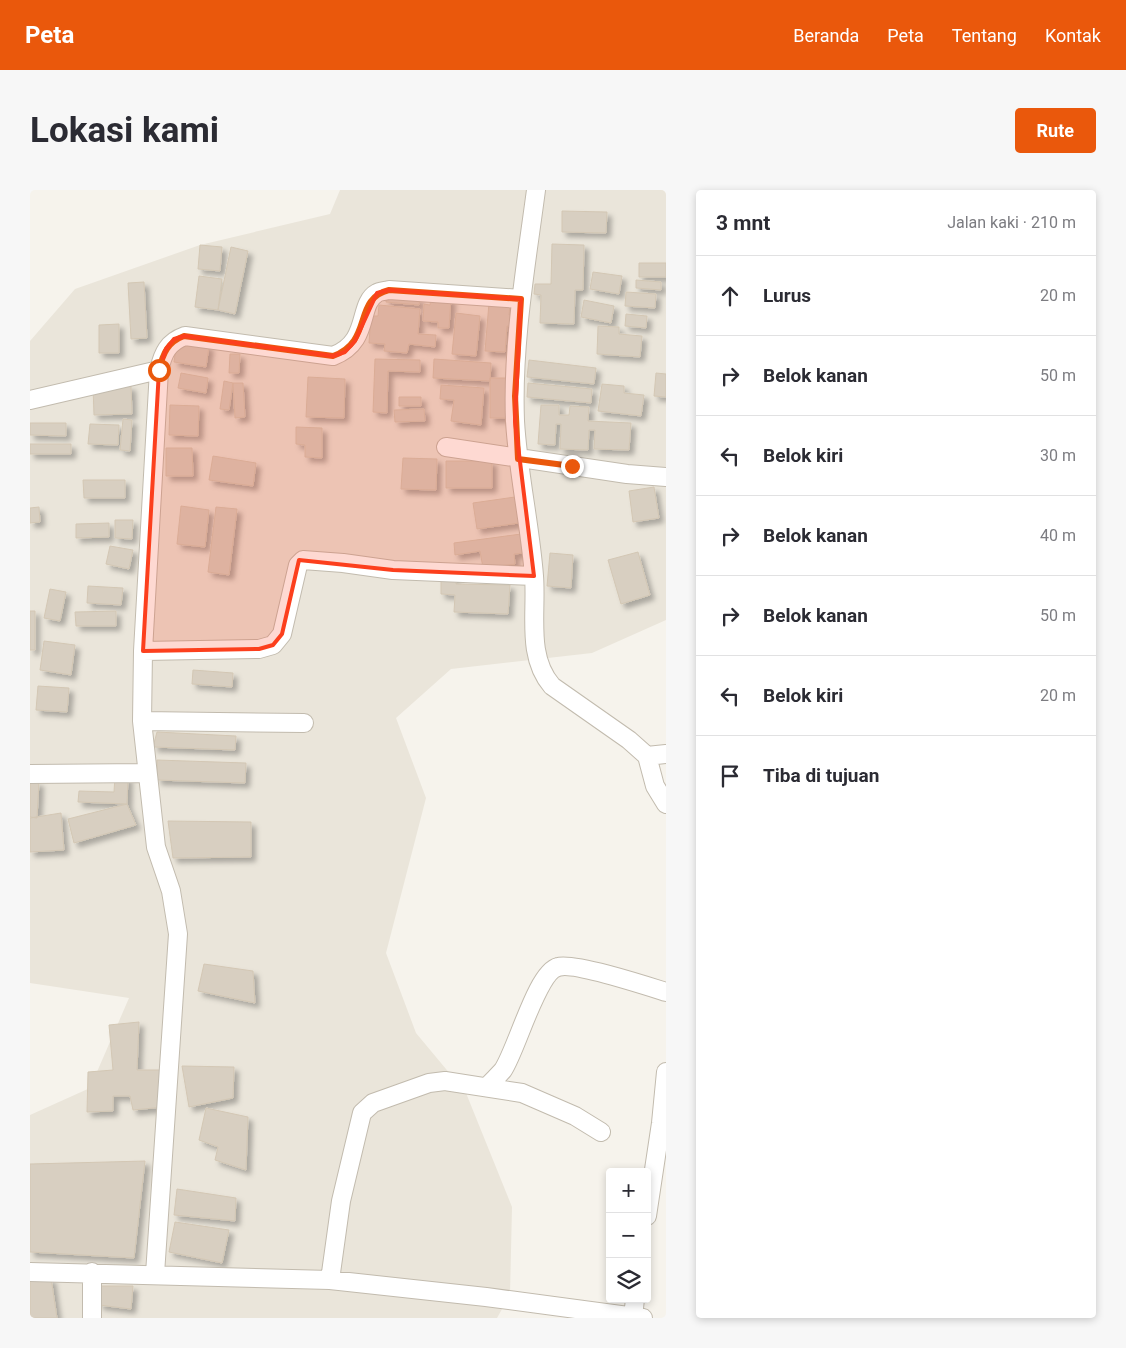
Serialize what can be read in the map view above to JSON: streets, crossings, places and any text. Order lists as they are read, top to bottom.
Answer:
{
  "page": {
    "header": "Peta",
    "nav": [
      "Beranda",
      "Peta",
      "Tentang",
      "Kontak"
    ],
    "buttons": "Rute",
    "title": "Lokasi kami",
    "heading": ["3 mnt", "Jalan kaki · 210 m"],
    "list": [
      ["Lurus", "20 m"],
      ["Belok kanan", "50 m"],
      ["Belok kiri", "30 m"],
      ["Belok kanan", "40 m"],
      ["Belok kanan", "50 m"],
      ["Belok kiri", "20 m"],
      "Tiba di tujuan"
    ],
    "map_buttons": ["+", "−"]
  }
}
